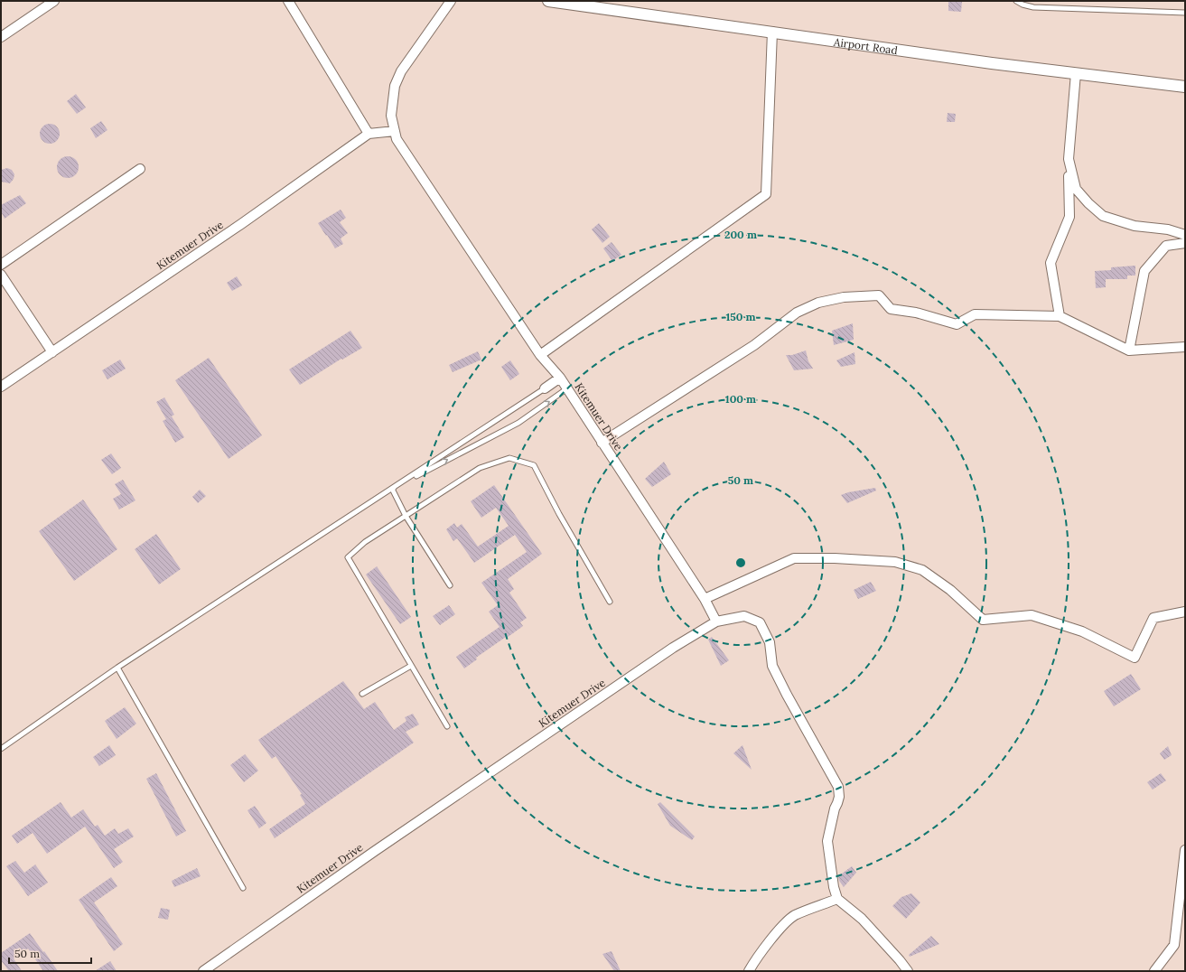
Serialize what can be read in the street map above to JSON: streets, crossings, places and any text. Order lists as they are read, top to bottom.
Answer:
{
  "streets": {
    "street": ["Airport Road", "Kitemuer Drive"]
  },
  "scale_bar": "50 m",
  "rings": [
    "200 m",
    "150 m",
    "100 m",
    "50 m"
  ]
}
